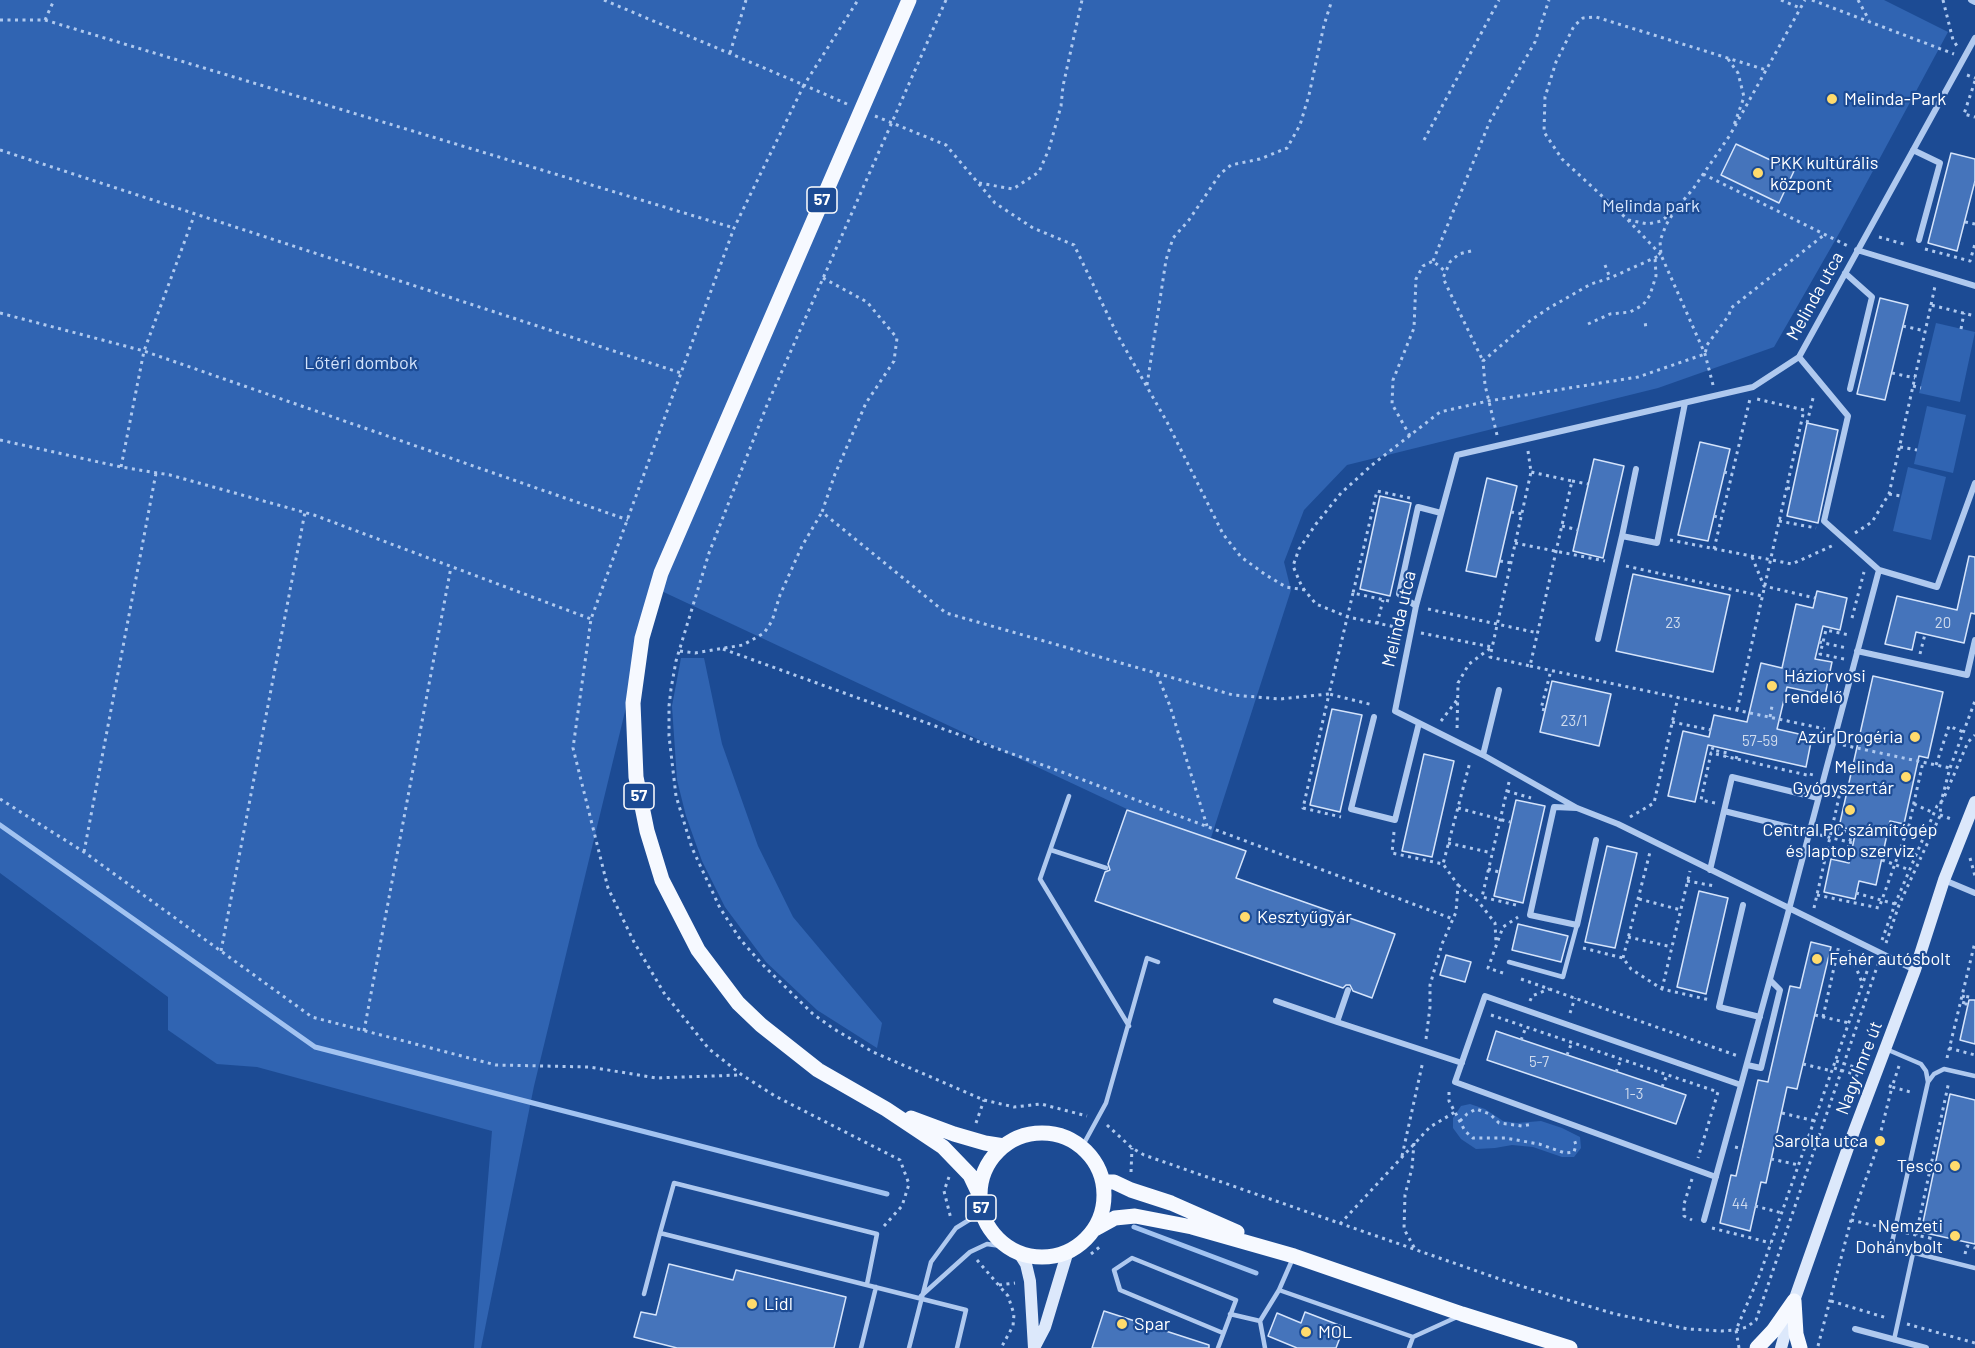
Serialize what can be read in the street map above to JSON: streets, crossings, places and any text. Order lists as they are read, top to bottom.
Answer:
{
  "streets": {
    "main road": ["57"],
    "street": ["Melinda utca", "Nagy Imre út"]
  },
  "parks": ["Melinda park", "Lőtéri dombok"],
  "places": [
    "Melinda-Park",
    "PKK kultúrális központ",
    "Háziorvosi rendelő",
    "Azúr Drogéria",
    "Melinda Gyógyszertár",
    "Central PC számítógép és laptop szerviz",
    "Kesztyűgyár",
    "Fehér autósbolt",
    "Sarolta utca",
    "Tesco",
    "Nemzeti Dohánybolt",
    "Lidl",
    "Spar",
    "MOL"
  ],
  "house_numbers": [
    "23",
    "20",
    "23/1",
    "57-59",
    "5-7",
    "1-3",
    "44"
  ]
}
